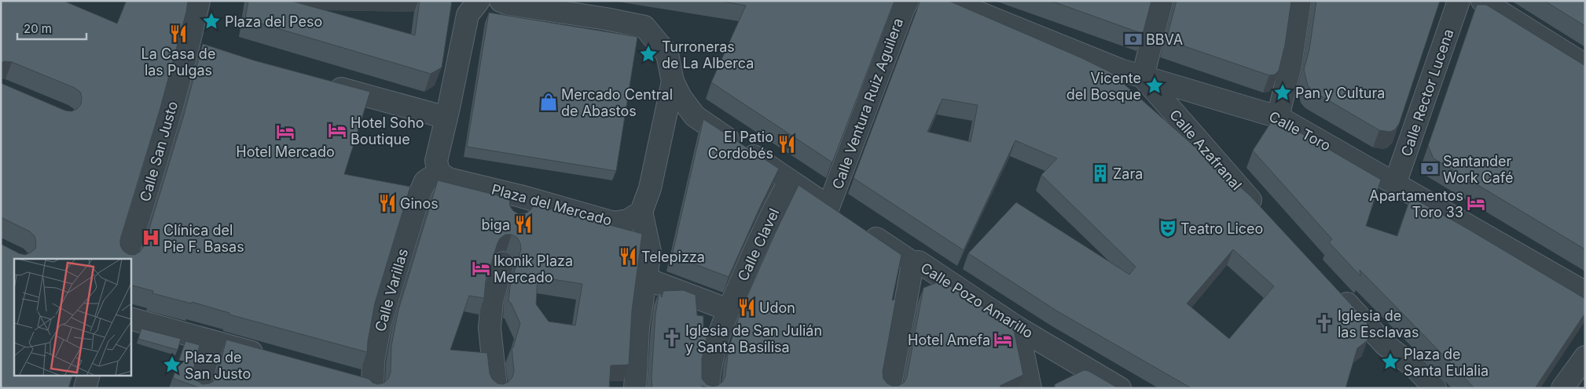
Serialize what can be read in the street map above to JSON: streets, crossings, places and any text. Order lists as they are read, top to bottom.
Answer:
{
  "streets": {
    "street": [
      "Calle Rector Lucena",
      "Calle Ventura Ruiz Aguilera",
      "Calle Toro",
      "Calle Azafranal",
      "Calle San Justo",
      "Plaza del Mercado",
      "Calle Clavel",
      "Calle Varillas",
      "Calle Pozo Amarillo"
    ]
  },
  "crossings": [
    ["Calle Rector Lucena", "Calle Toro"],
    ["Calle Ventura Ruiz Aguilera", "Calle Clavel"],
    ["Calle Toro", "Calle Azafranal"],
    ["Plaza del Mercado", "Calle Varillas"]
  ],
  "places": {
    "place": [
      "Plaza del Peso",
      "Turroneras de La Alberca",
      "Vicente del Bosque",
      "Pan y Cultura",
      "Plaza de Santa Eulalia",
      "Plaza de San Justo"
    ],
    "restaurant": [
      "La Casa de las Pulgas",
      "El Patio Cordobés",
      "Ginos",
      "biga",
      "Telepizza",
      "Udon"
    ],
    "bank": ["BBVA", "Santander Work Café"],
    "shop": ["Mercado Central de Abastos"],
    "hotel": [
      "Hotel Soho Boutique",
      "Hotel Mercado",
      "Apartamentos Toro 33",
      "Ikonik Plaza Mercado",
      "Hotel Amefa"
    ],
    "building": ["Zara"],
    "theatre": ["Teatro Liceo"],
    "hospital": ["Clínica del Pie F. Basas"],
    "church": ["Iglesia de las Esclavas", "Iglesia de San Julián y Santa Basilisa"]
  },
  "scale_bar": "20 m"
}
